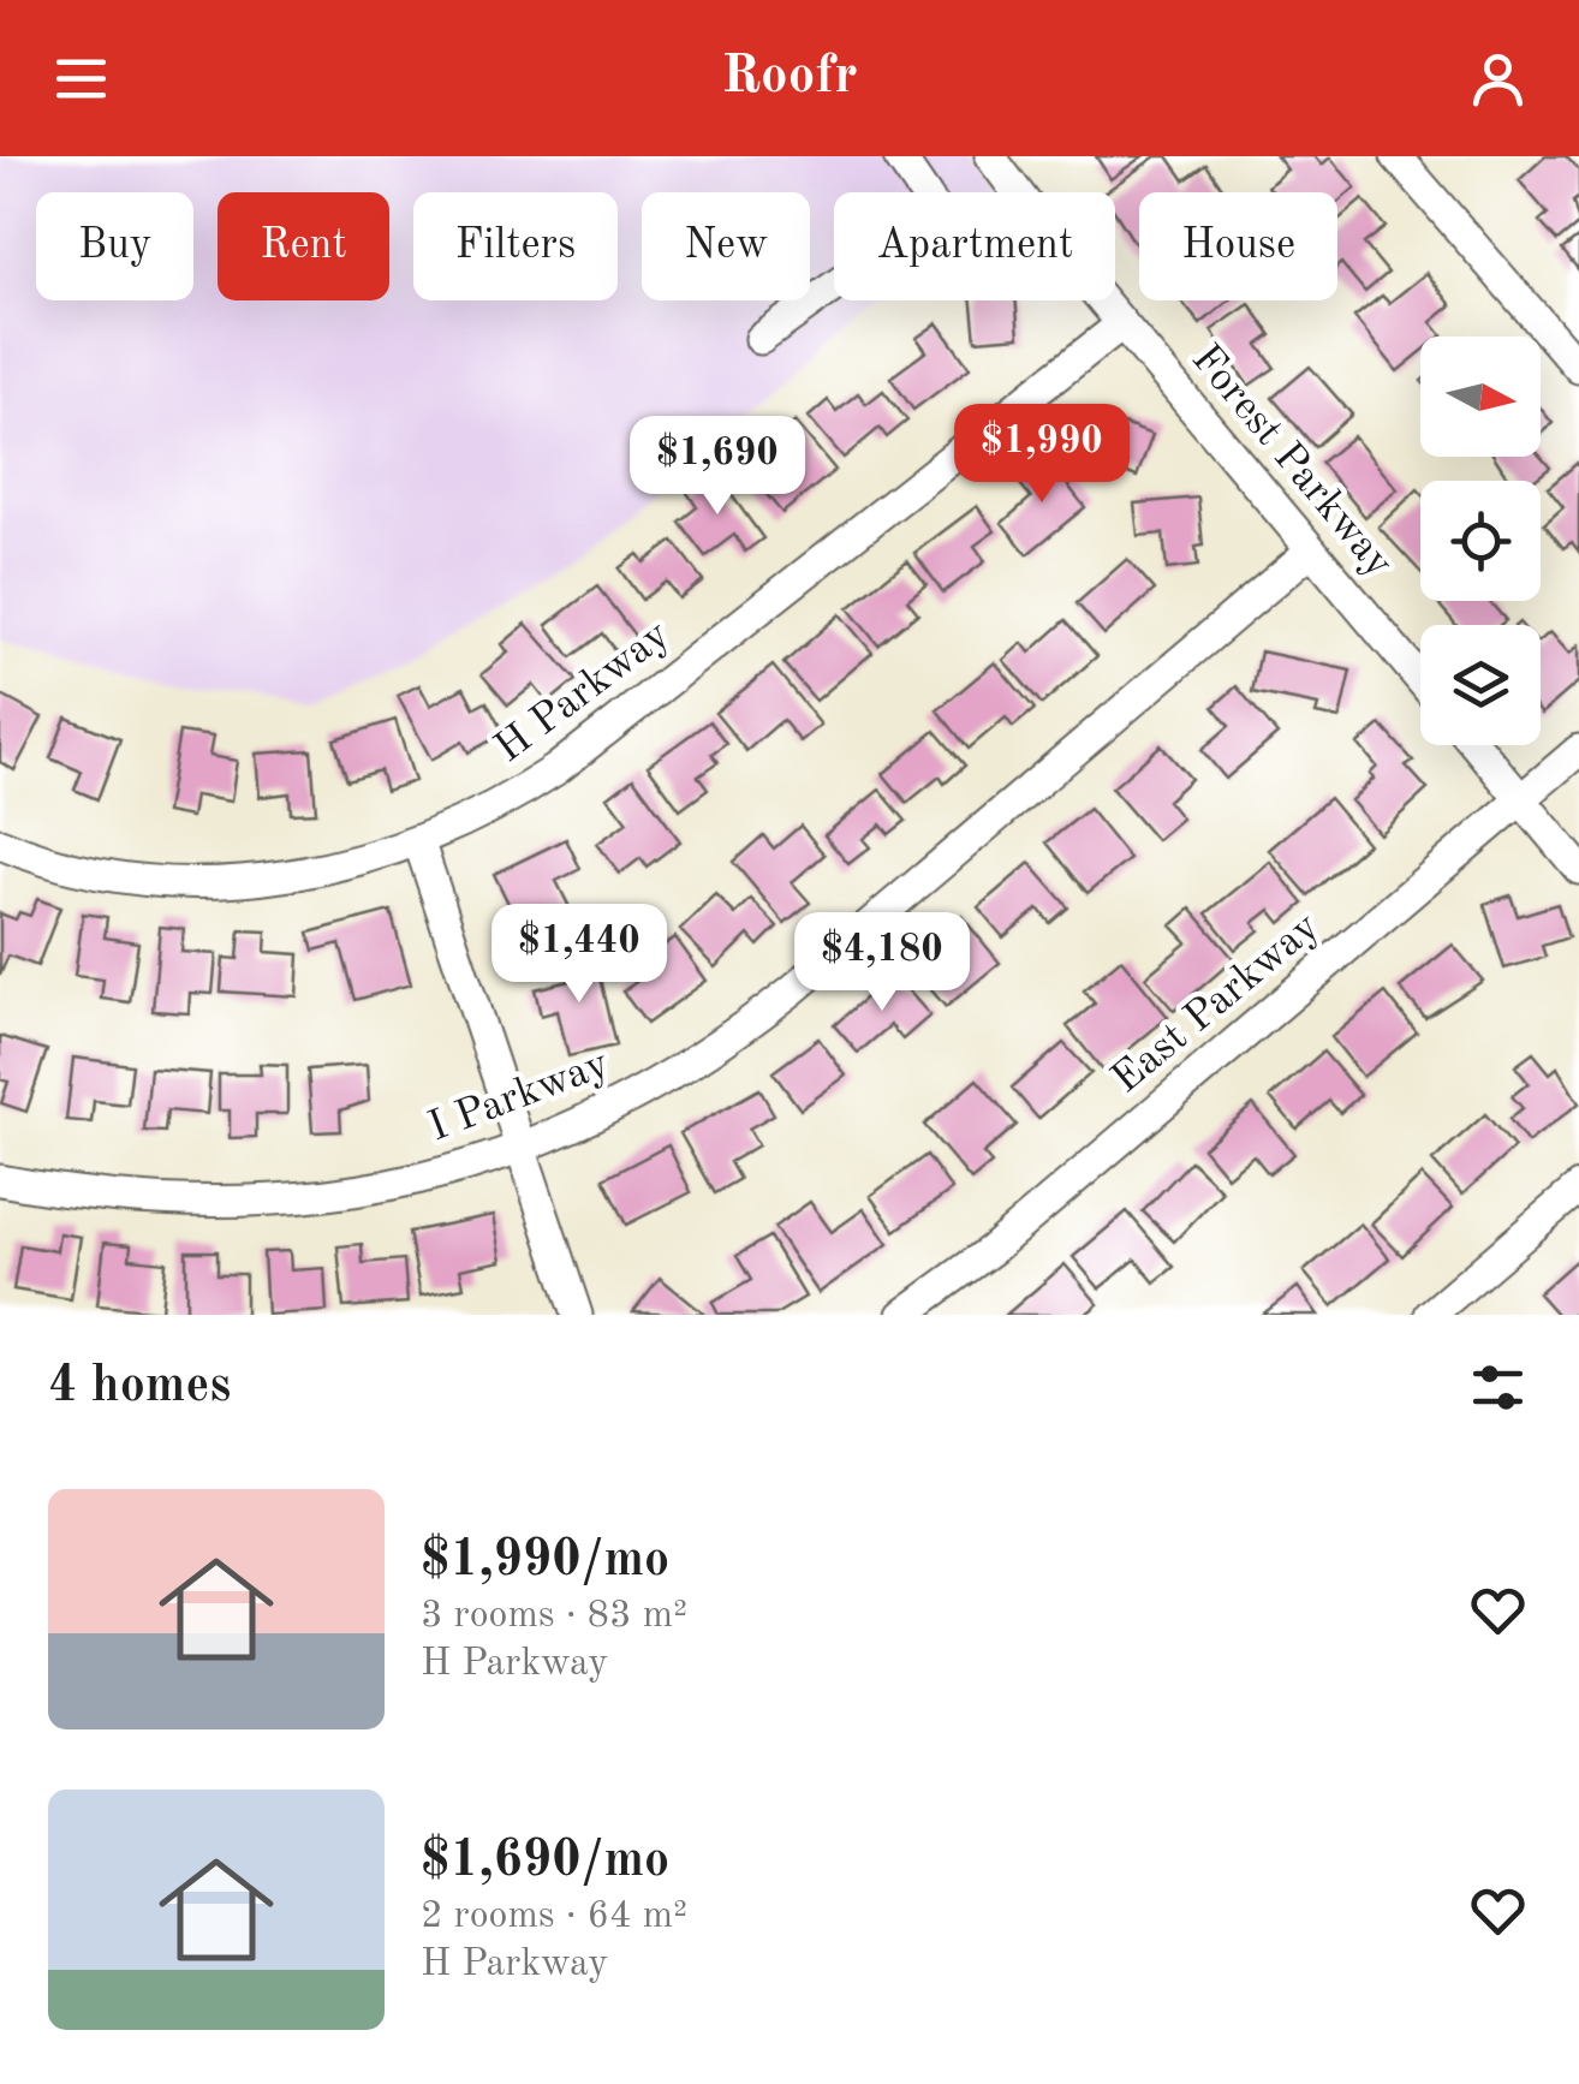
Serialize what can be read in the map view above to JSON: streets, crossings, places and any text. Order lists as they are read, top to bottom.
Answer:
{
  "streets": {
    "street": [
      "Forest Parkway",
      "H Parkway",
      "East Parkway",
      "I Parkway"
    ]
  },
  "crossings": [
    ["Forest Parkway", "H Parkway"],
    ["Forest Parkway", "I Parkway"]
  ],
  "north": "right",
  "page": {
    "header": "Roofr",
    "chip": [
      "Buy",
      "Rent",
      "Filters",
      "New",
      "Apartment",
      "House"
    ],
    "price": [
      "$1,990",
      "$1,690",
      "$1,440",
      "$4,180"
    ],
    "heading": "4 homes",
    "list": [
      {
        "name": "$1,990/mo",
        "note": "3 rooms · 83 m² · H Parkway"
      },
      {
        "name": "$1,690/mo",
        "note": "2 rooms · 64 m² · H Parkway"
      }
    ]
  }
}
